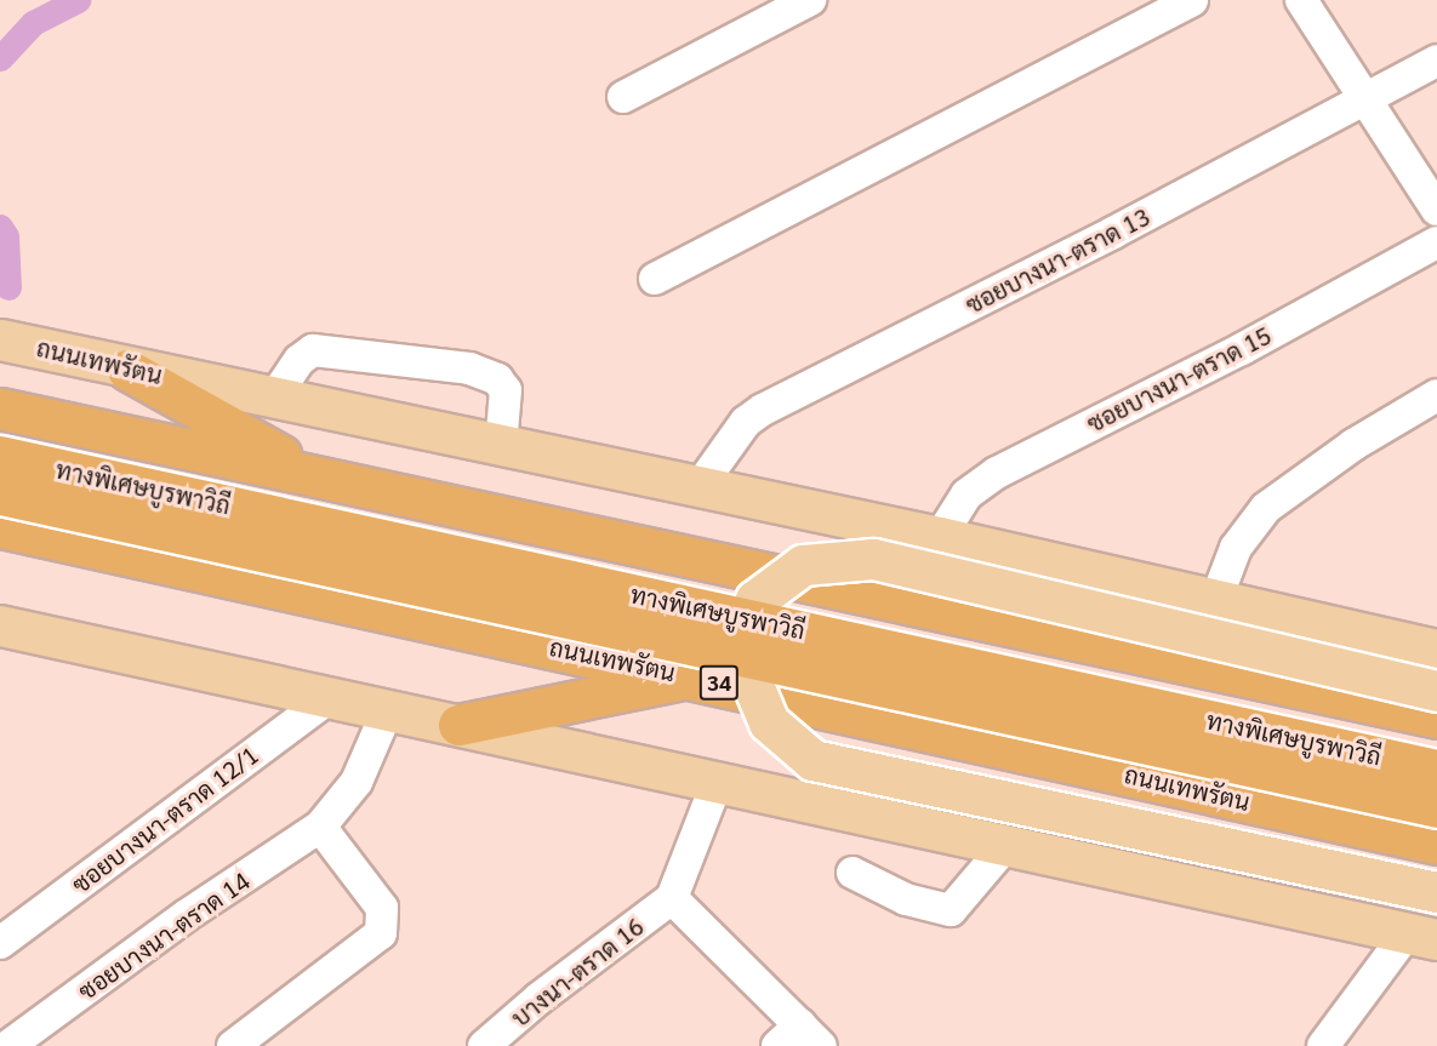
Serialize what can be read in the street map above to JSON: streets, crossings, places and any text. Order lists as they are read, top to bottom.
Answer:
{
  "streets": {
    "highway": ["ถนนเทพรัตน", "ทางพิเศษบูรพาวิถี", "34"],
    "street": [
      "ซอยบางนา-ตราด 13",
      "ซอยบางนา-ตราด 15",
      "ซอยบางนา-ตราด 12/1",
      "ซอยบางนา-ตราด 14",
      "บางนา-ตราด 16"
    ]
  },
  "crossings": [
    ["ซอยบางนา-ตราด 13", "ถนนเทพรัตน"],
    ["ถนนเทพรัตน", "ซอยบางนา-ตราด 15"]
  ]
}
